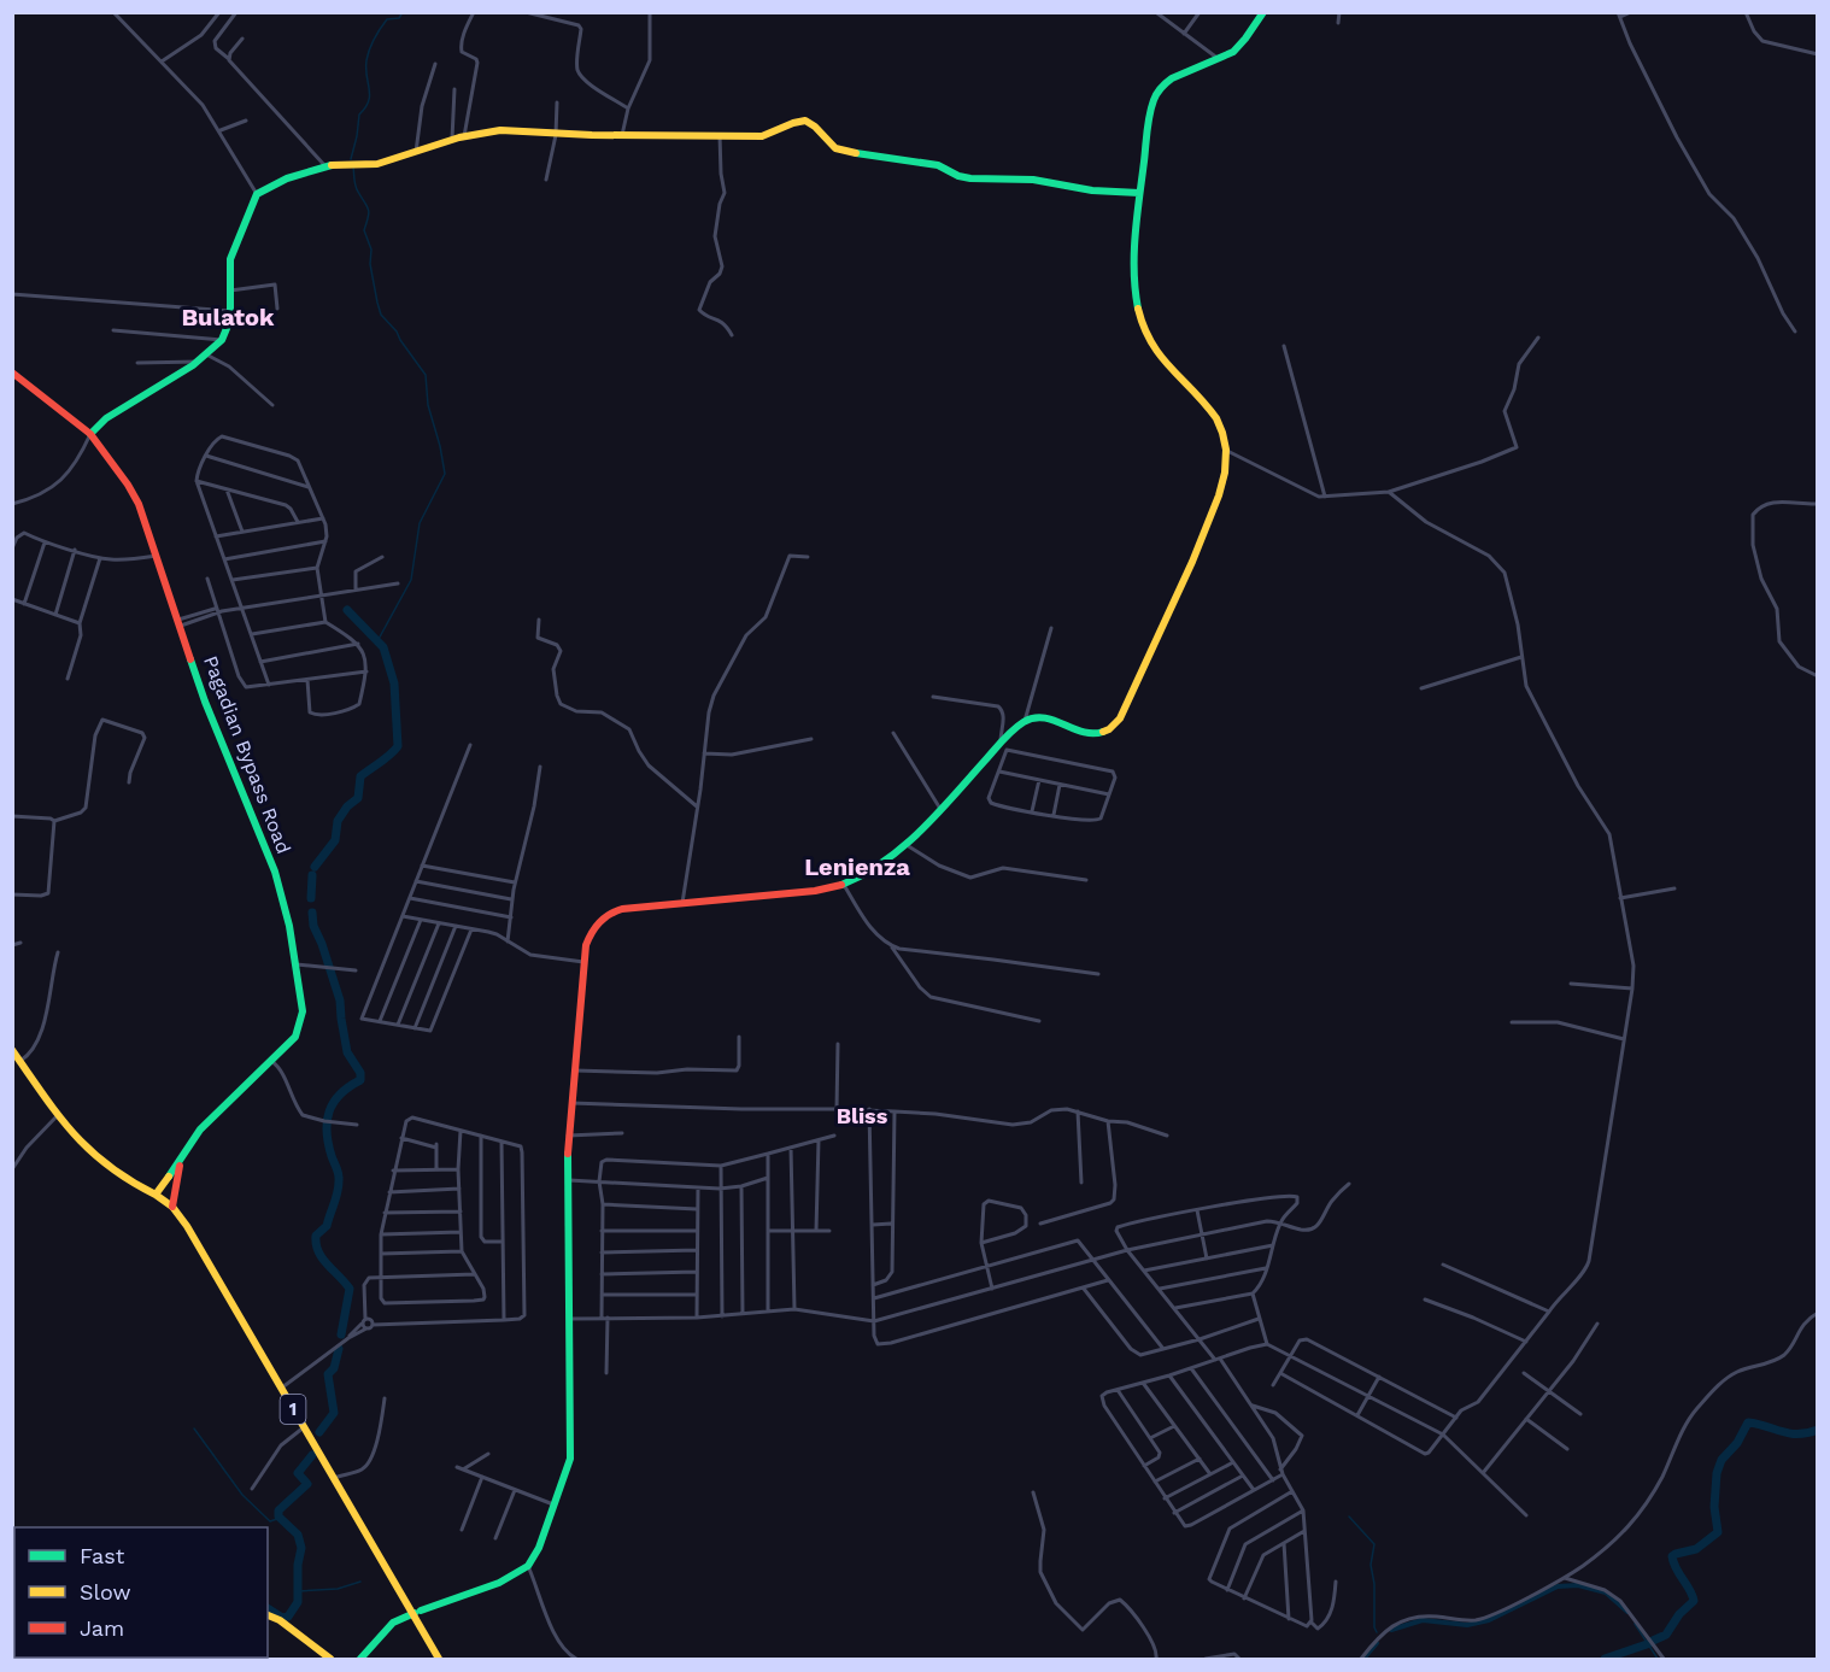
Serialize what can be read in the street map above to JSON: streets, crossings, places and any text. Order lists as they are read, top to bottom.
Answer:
{
  "streets": {
    "main road": ["Pagadian Bypass Road", "1"]
  },
  "crossings": [
    ["Pagadian Bypass Road", "1"]
  ],
  "districts": ["Bulatok", "Lenienza", "Bliss"],
  "legend": ["Fast", "Slow", "Jam"]
}
